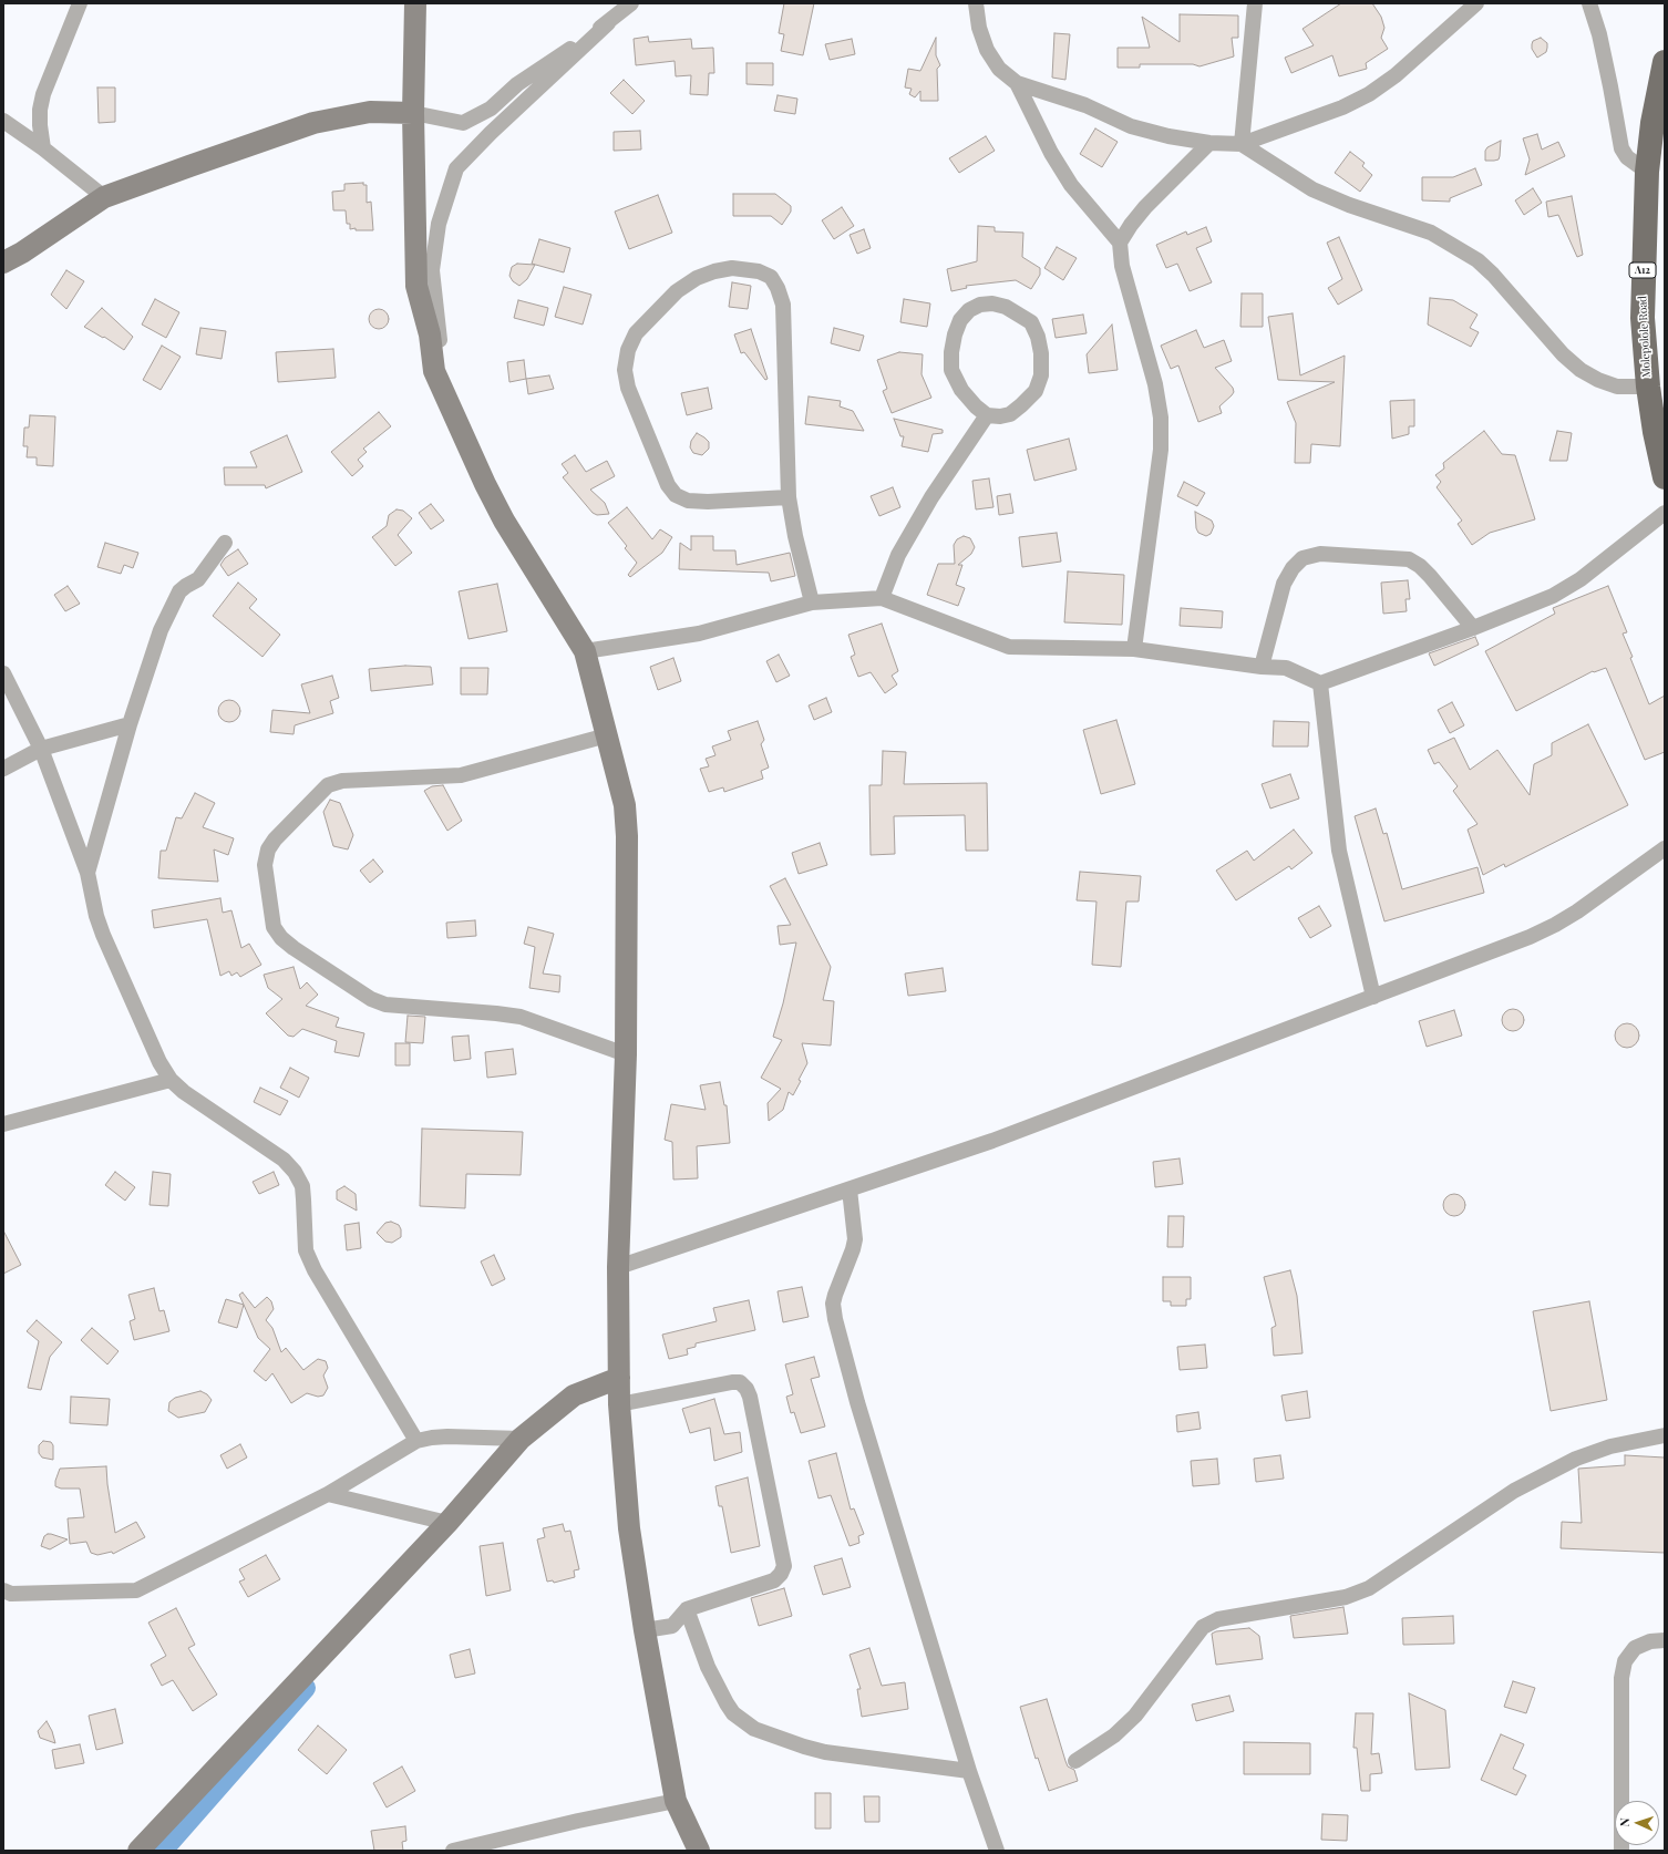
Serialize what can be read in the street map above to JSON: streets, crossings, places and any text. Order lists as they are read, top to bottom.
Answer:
{
  "streets": {
    "main road": ["A12", "Molepolole Road"]
  },
  "north": "left"
}
